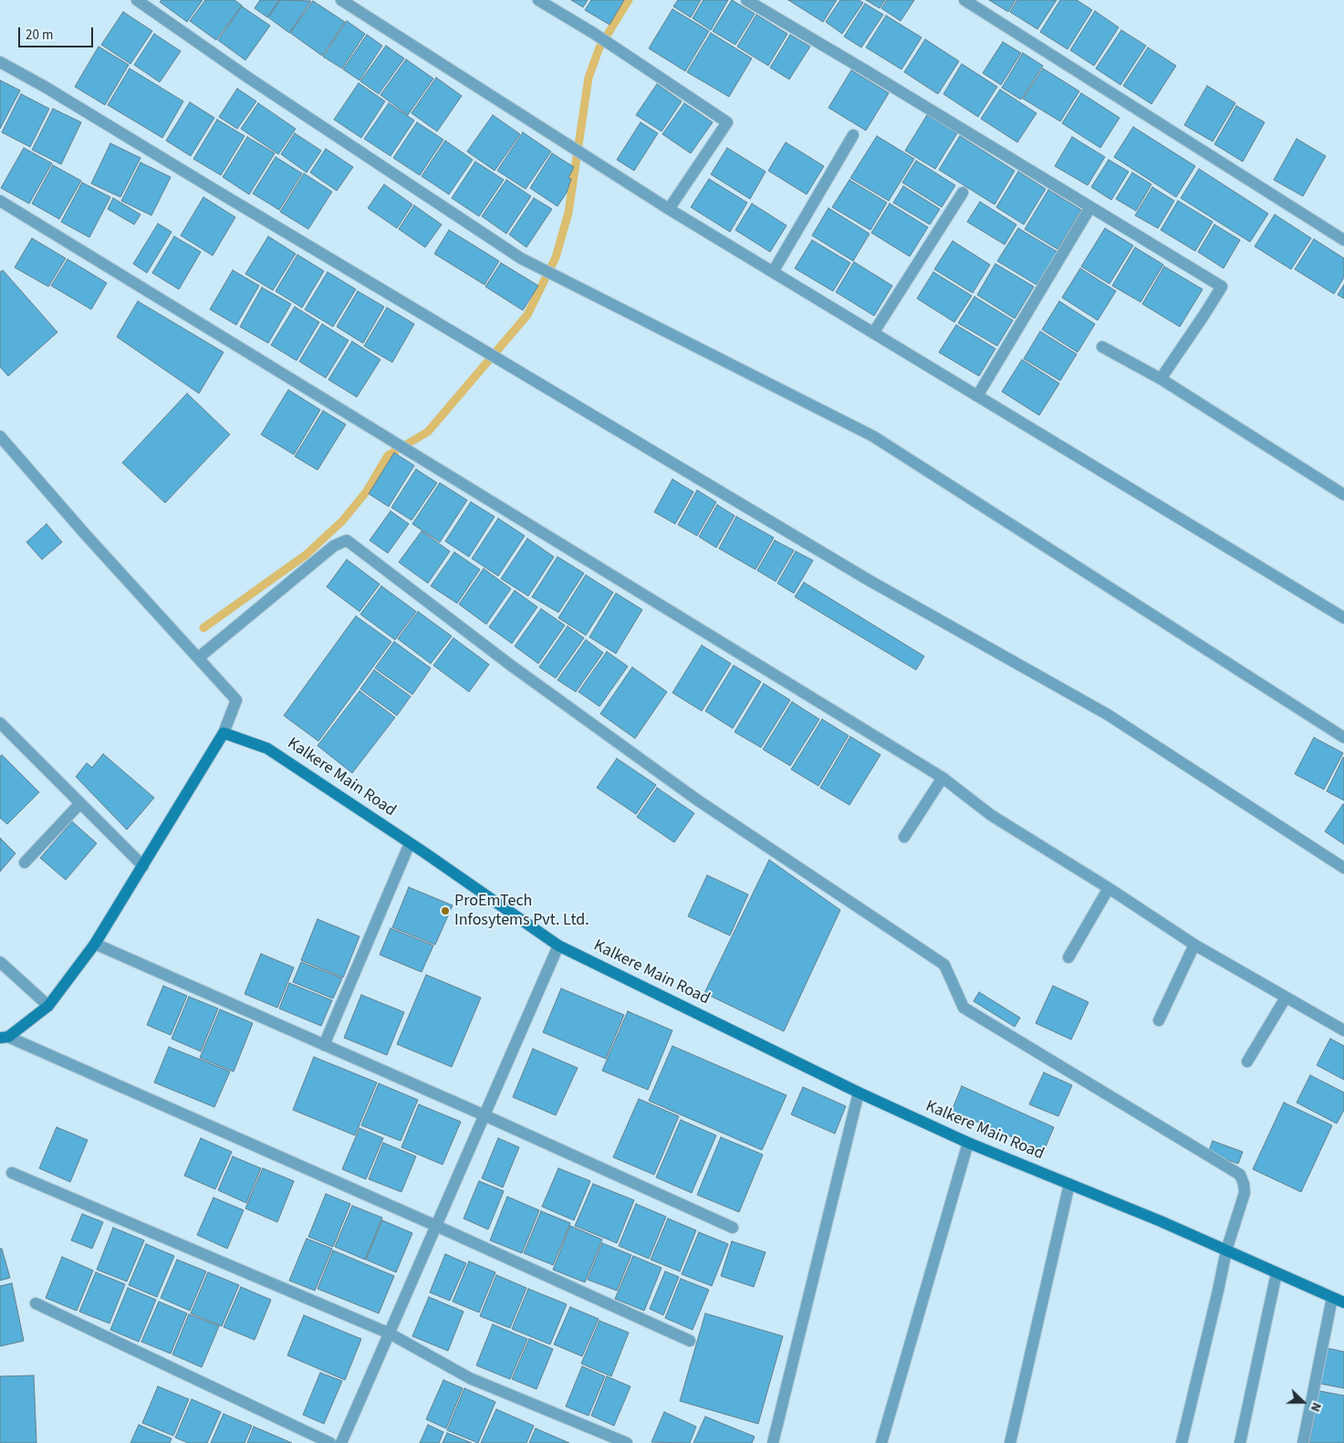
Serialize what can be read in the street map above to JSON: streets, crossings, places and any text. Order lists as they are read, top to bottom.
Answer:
{
  "streets": {
    "street": ["Kalkere Main Road"]
  },
  "places": ["ProEmTech Infosytems Pvt. Ltd."],
  "scale_bar": "20 m",
  "north": "right"
}
